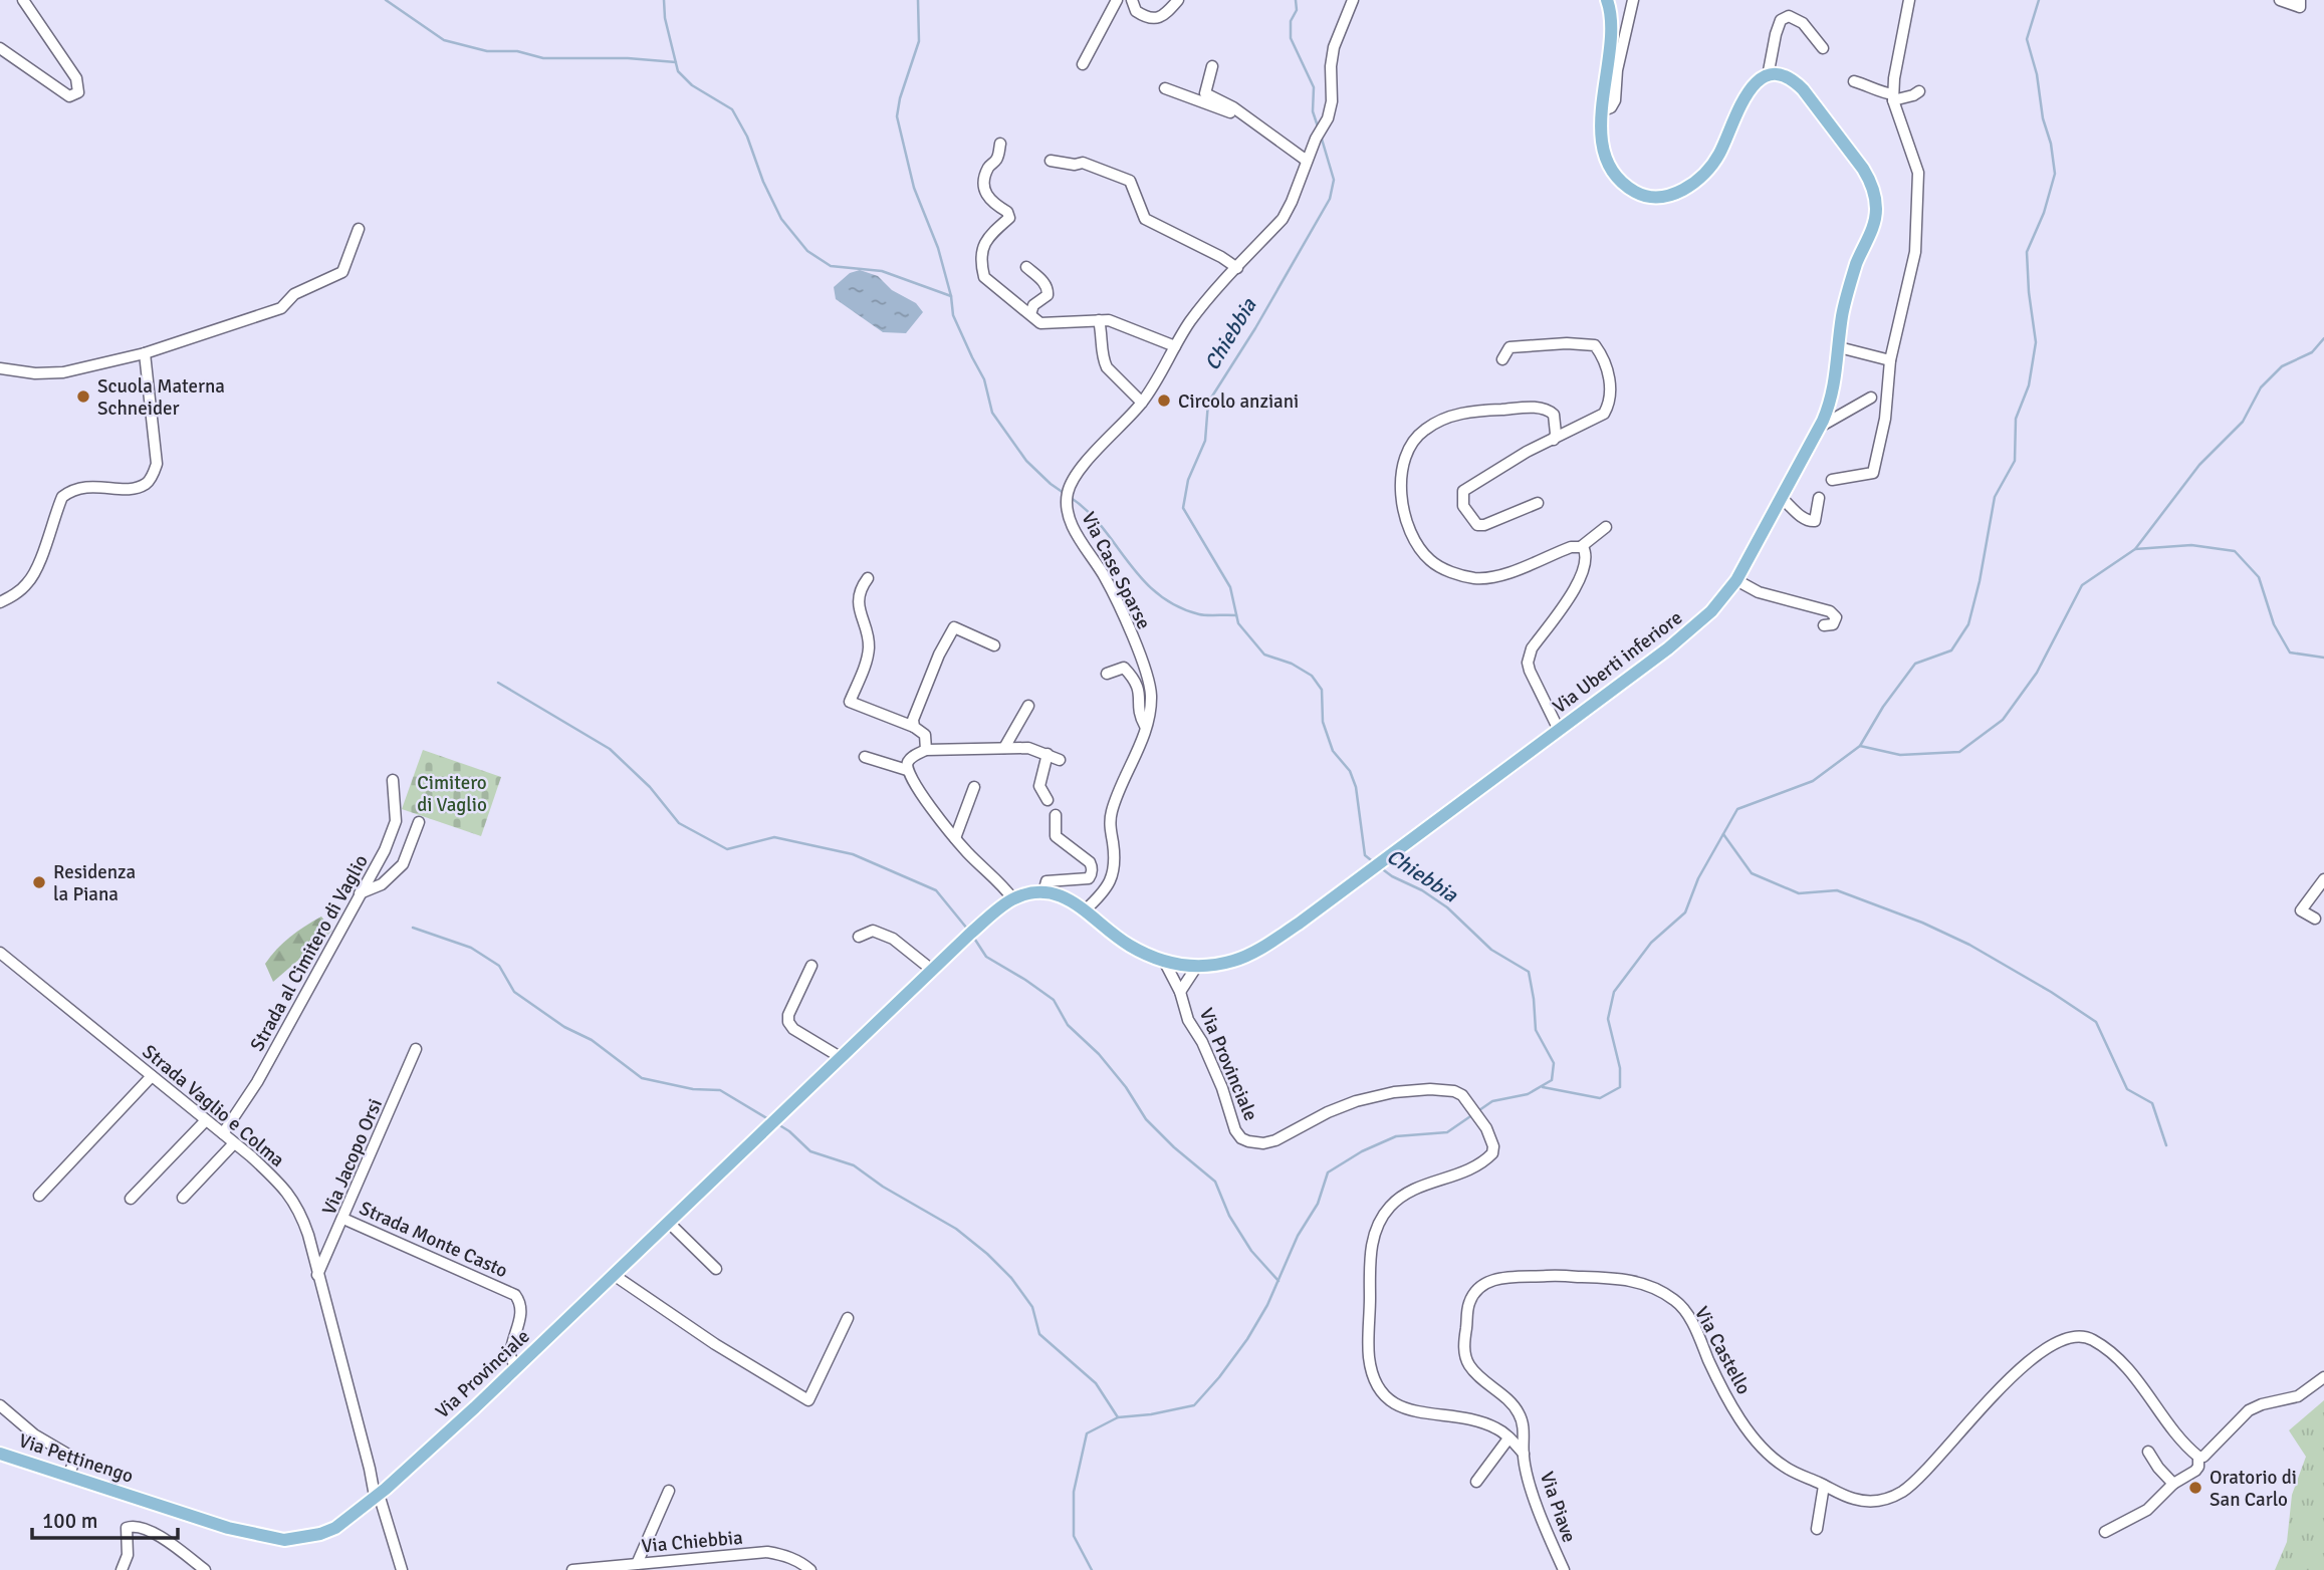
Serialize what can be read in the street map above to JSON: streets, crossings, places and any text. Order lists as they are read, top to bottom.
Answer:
{
  "streets": {
    "main road": ["Via Uberti inferiore", "Via Provinciale", "Via Pettinengo"],
    "street": [
      "Via Case Sparse",
      "Strada al Cimitero di Vaglio",
      "Strada Vaglio e Colma",
      "Via Jacopo Orsi",
      "Strada Monte Casto",
      "Via Castello",
      "Via Piave",
      "Via Chiebbia"
    ]
  },
  "crossings": [
    ["Via Case Sparse", "Via Uberti inferiore"],
    ["Via Uberti inferiore", "Via Provinciale"],
    ["Strada al Cimitero di Vaglio", "Strada Vaglio e Colma"],
    ["Via Provinciale", "Strada Vaglio e Colma"],
    ["Via Provinciale", "Strada Monte Casto"],
    ["Via Provinciale", "Via Castello"],
    ["Via Provinciale", "Via Pettinengo"],
    ["Via Provinciale", "Via Piave"],
    ["Strada Vaglio e Colma", "Via Jacopo Orsi"],
    ["Strada Vaglio e Colma", "Via Pettinengo"],
    ["Via Jacopo Orsi", "Strada Monte Casto"],
    ["Via Castello", "Via Piave"]
  ],
  "water": ["Chiebbia"],
  "parks": ["Cimitero di Vaglio"],
  "places": [
    "Scuola Materna Schneider",
    "Circolo anziani",
    "Residenza la Piana",
    "Oratorio di San Carlo"
  ],
  "scale_bar": "100 m"
}
